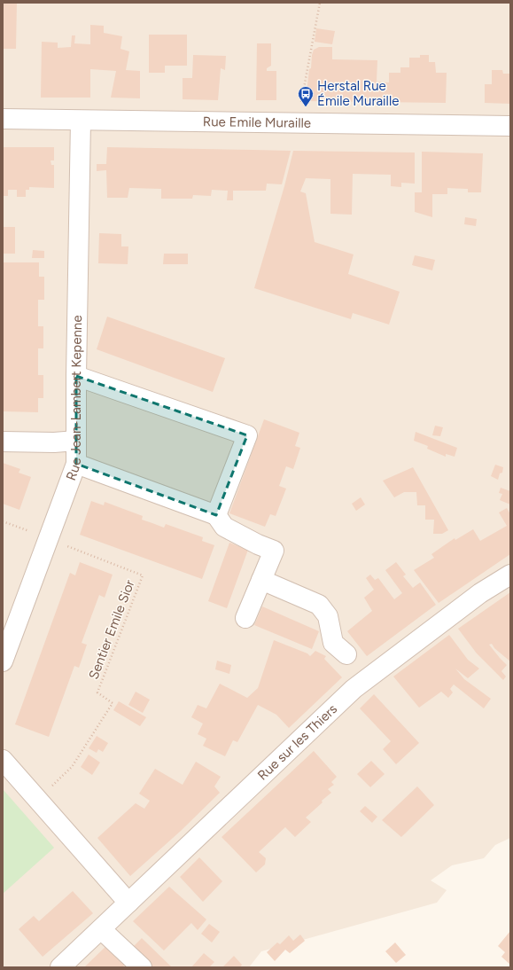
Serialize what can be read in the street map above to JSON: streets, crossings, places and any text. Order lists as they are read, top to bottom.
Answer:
{
  "streets": {
    "street": ["Rue Emile Muraille", "Rue Jean-Lambert Kepenne", "Rue sur les Thiers"],
    "path": ["Sentier Emile Sior"]
  },
  "crossings": [
    ["Rue Emile Muraille", "Rue Jean-Lambert Kepenne"],
    ["Rue Jean-Lambert Kepenne", "Sentier Emile Sior"]
  ],
  "places": {
    "bus stop": ["Herstal Rue Émile Muraille"]
  }
}
